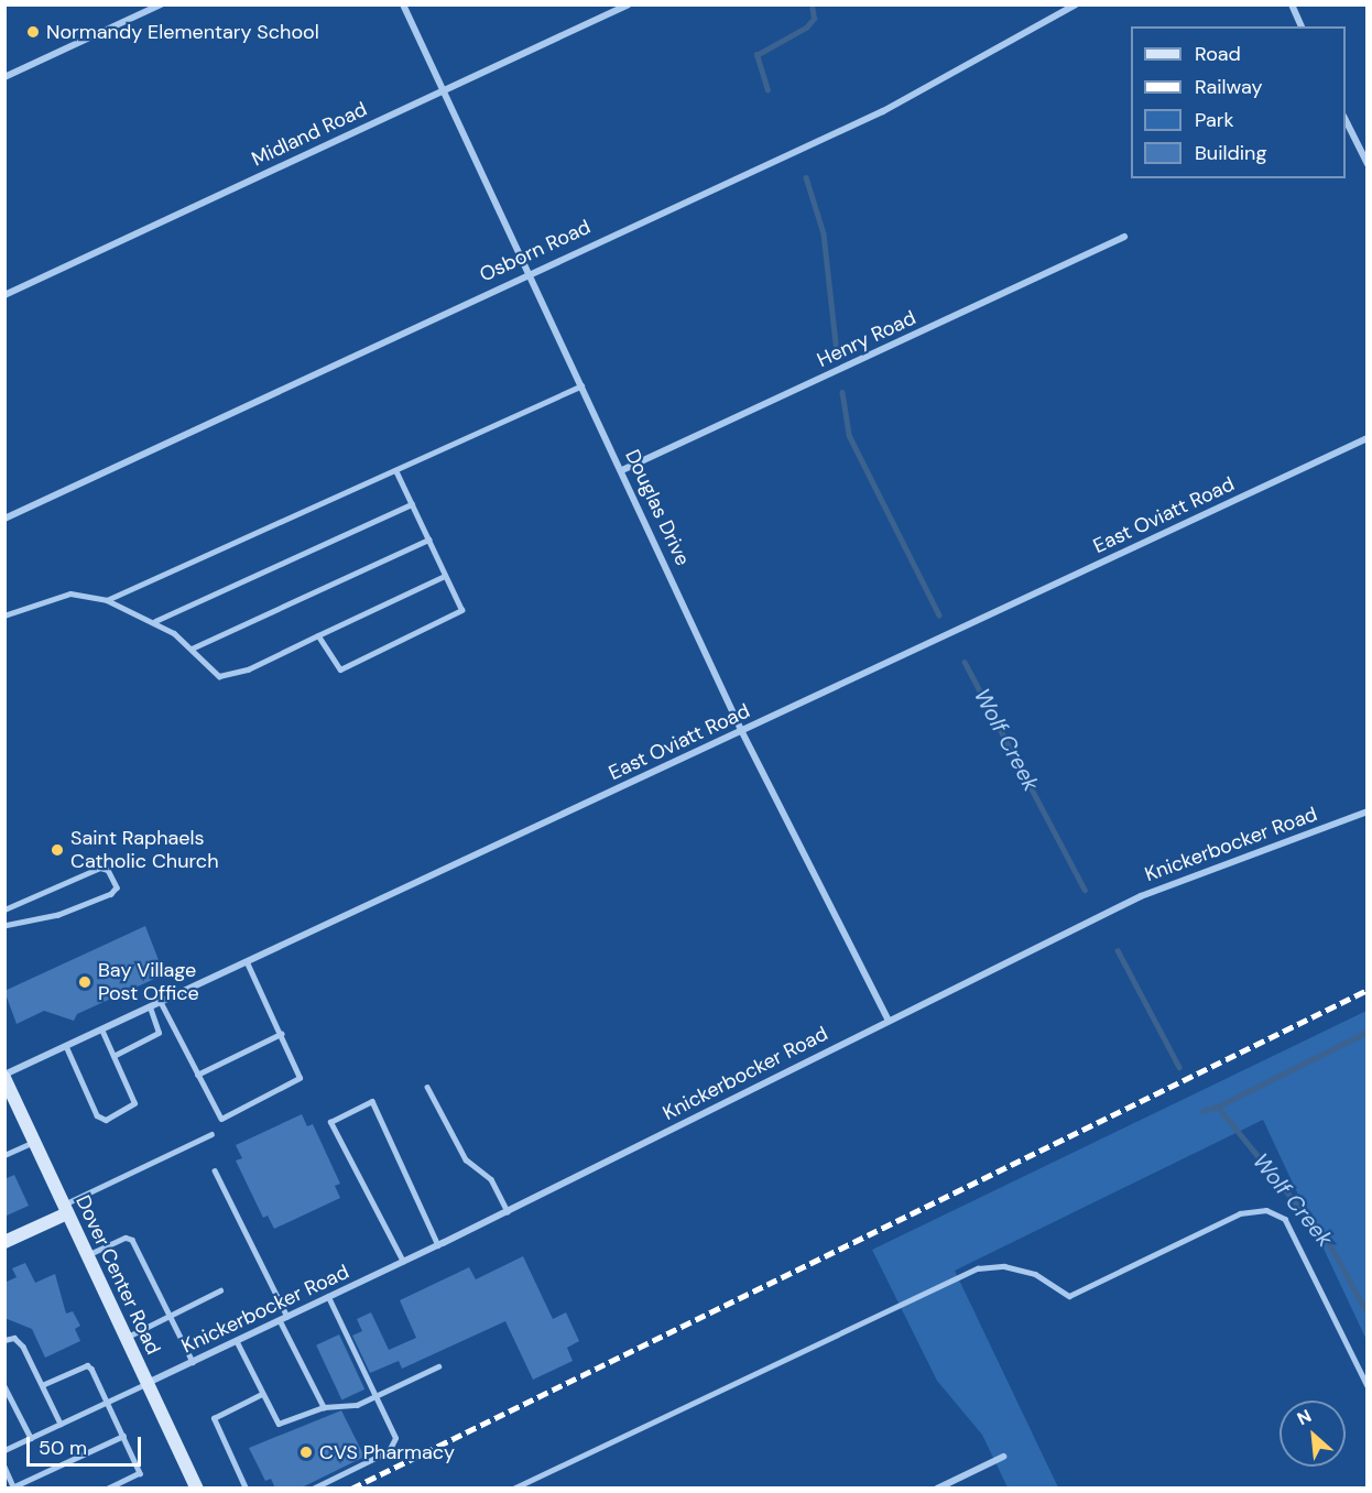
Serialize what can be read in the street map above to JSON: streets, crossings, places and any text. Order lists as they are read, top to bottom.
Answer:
{
  "streets": {
    "street": [
      "Midland Road",
      "Osborn Road",
      "Henry Road",
      "Douglas Drive",
      "East Oviatt Road",
      "Knickerbocker Road",
      "Dover Center Road"
    ]
  },
  "crossings": [
    ["Midland Road", "Douglas Drive"],
    ["Osborn Road", "Douglas Drive"],
    ["Henry Road", "Douglas Drive"],
    ["Douglas Drive", "East Oviatt Road"],
    ["Douglas Drive", "Knickerbocker Road"],
    ["East Oviatt Road", "Dover Center Road"],
    ["Knickerbocker Road", "Dover Center Road"]
  ],
  "water": ["Wolf Creek"],
  "places": [
    "Normandy Elementary School",
    "Saint Raphaels Catholic Church",
    "Bay Village Post Office",
    "CVS Pharmacy"
  ],
  "legend": [
    "Road",
    "Railway",
    "Park",
    "Building"
  ],
  "scale_bar": "50 m",
  "north": "top left"
}
